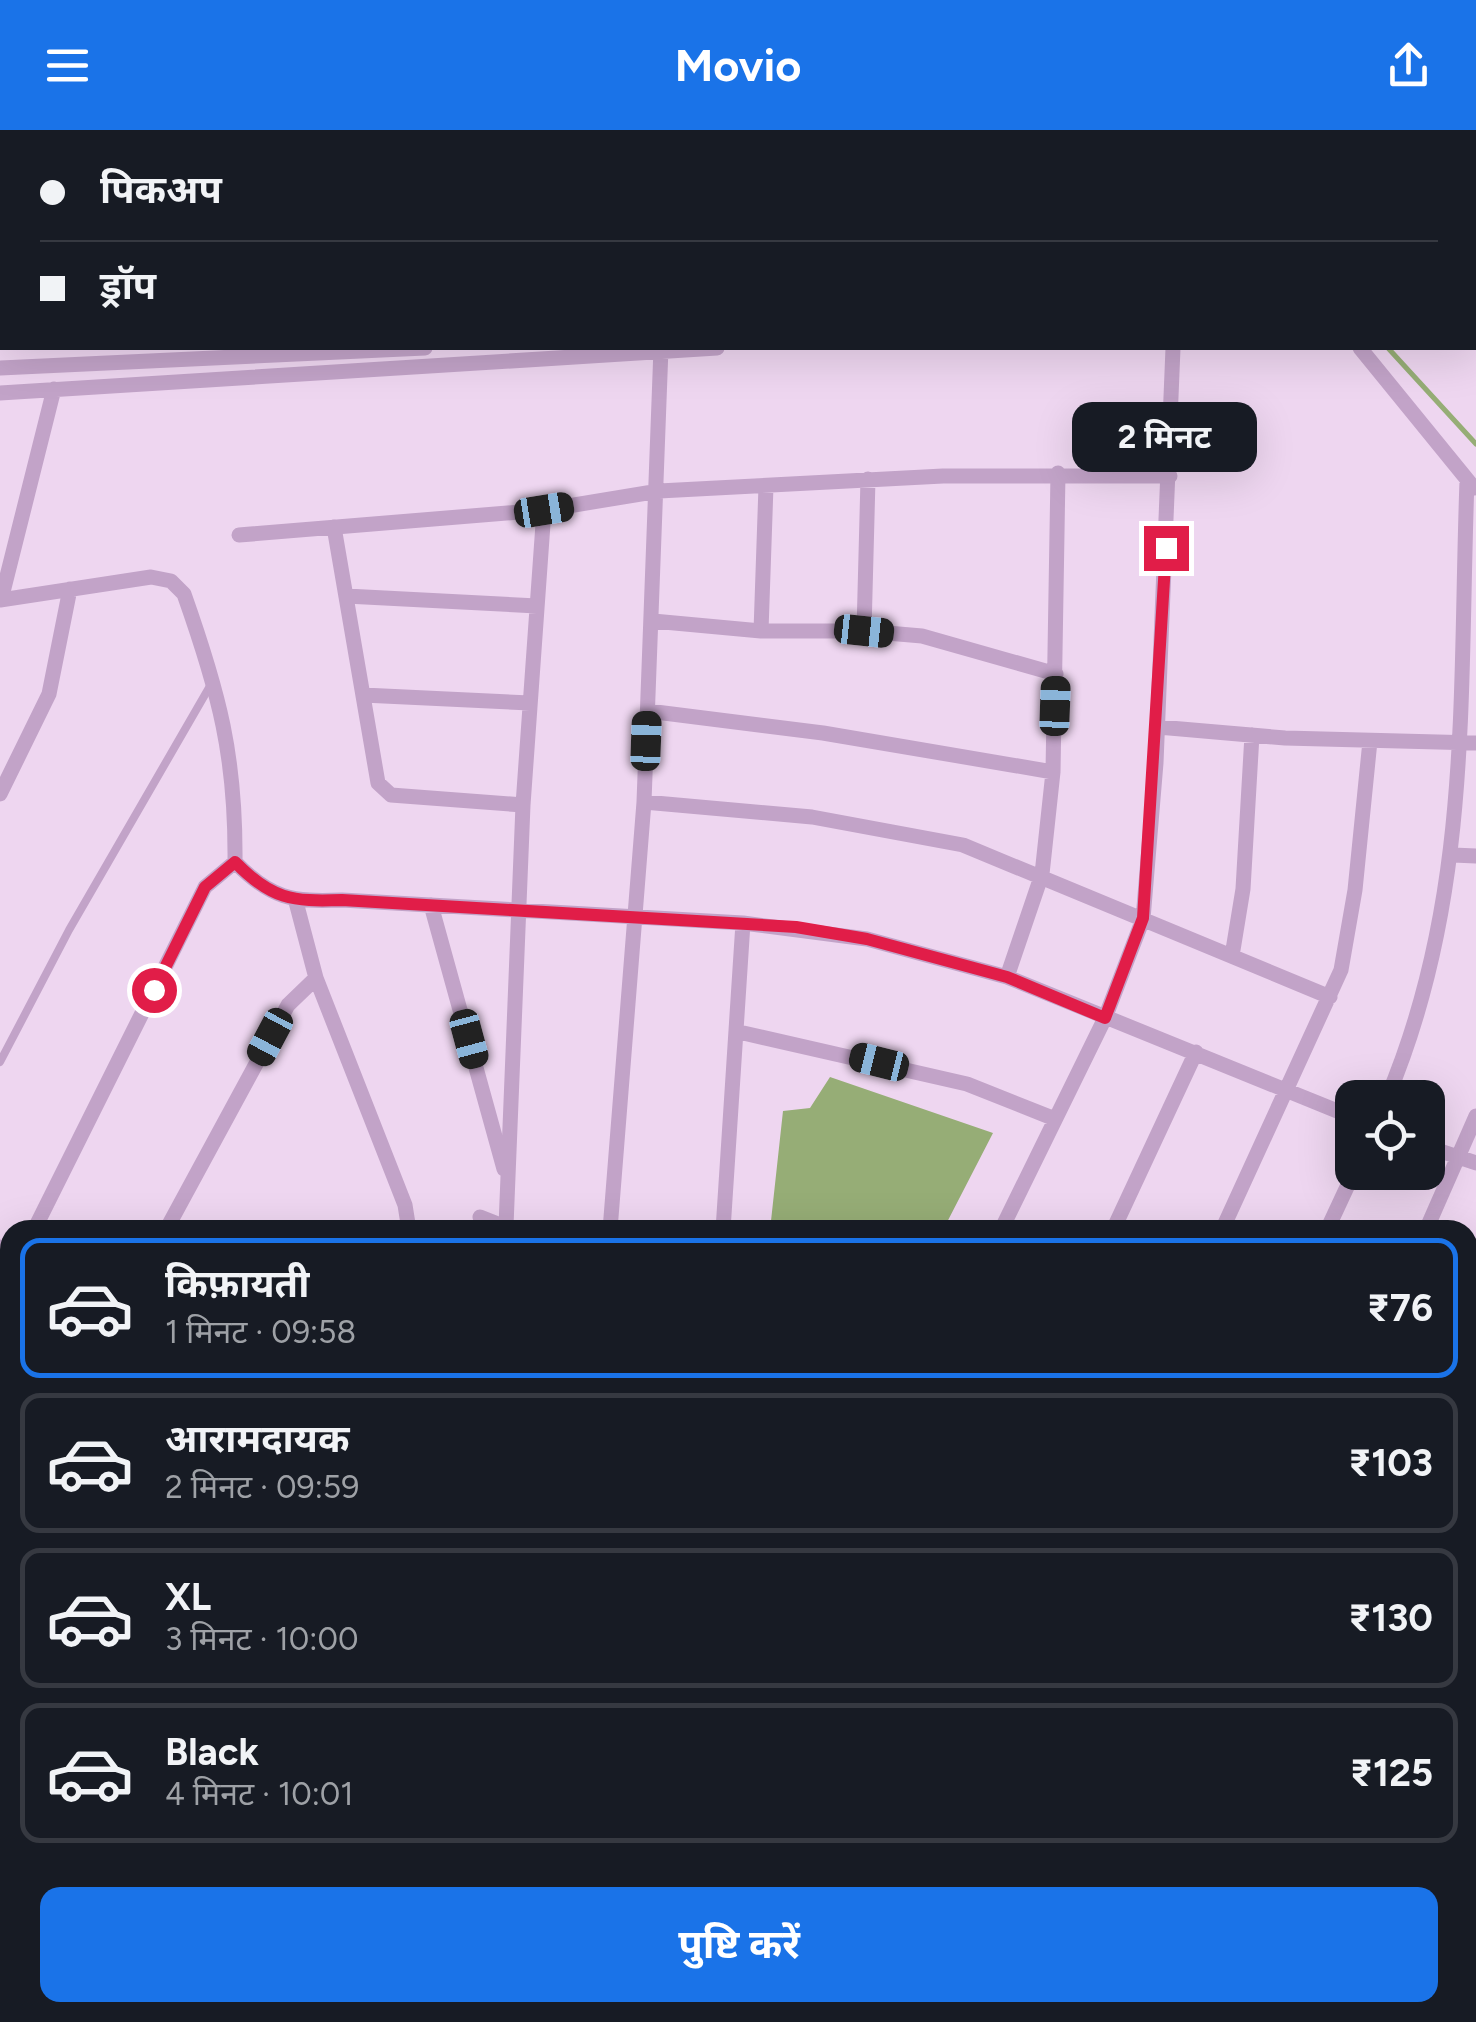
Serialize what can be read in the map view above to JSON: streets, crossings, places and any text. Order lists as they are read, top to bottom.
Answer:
{
  "page": {
    "header": "Movio",
    "banner": ["पिकअप", "ड्रॉप"],
    "bubble": "2 मिनट",
    "list": [
      {
        "name": "किफ़ायती",
        "note": "1 मिनट · 09:58",
        "value": "₹76"
      },
      {
        "name": "आरामदायक",
        "note": "2 मिनट · 09:59",
        "value": "₹103"
      },
      {
        "name": "XL",
        "note": "3 मिनट · 10:00",
        "value": "₹130"
      },
      {
        "name": "Black",
        "note": "4 मिनट · 10:01",
        "value": "₹125"
      }
    ],
    "buttons": "पुष्टि करें"
  }
}
